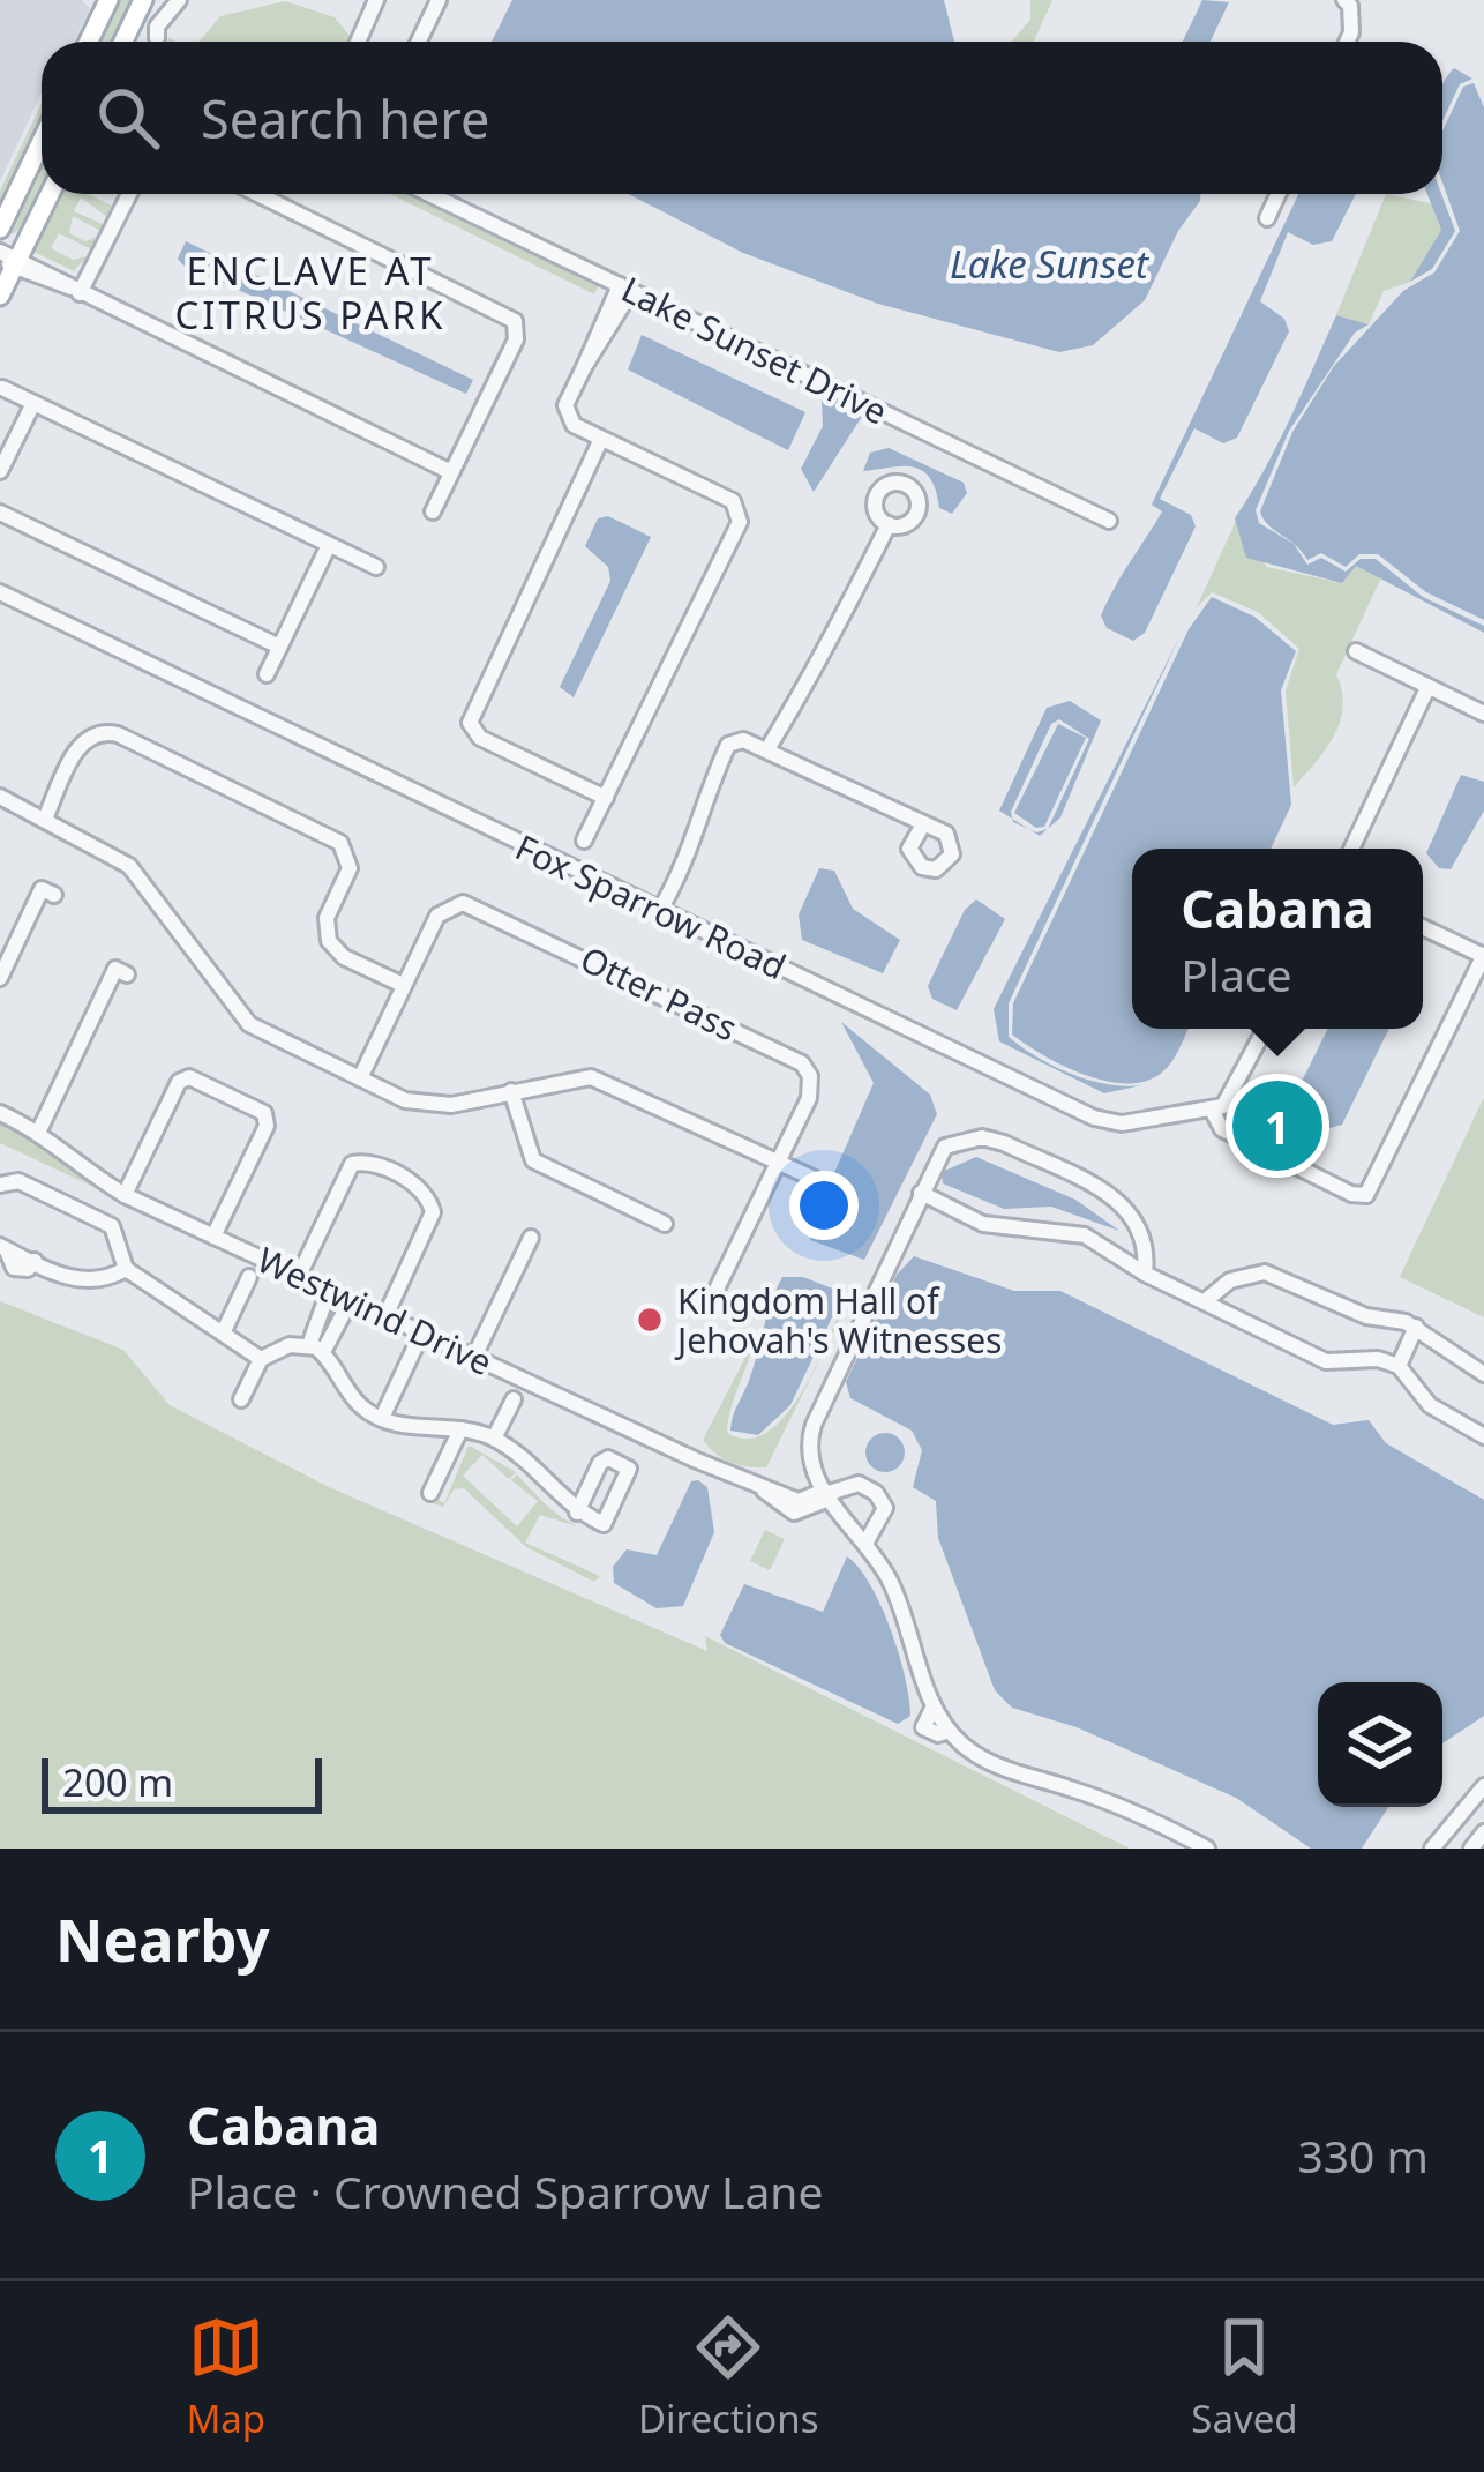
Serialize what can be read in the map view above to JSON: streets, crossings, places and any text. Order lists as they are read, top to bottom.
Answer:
{
  "streets": {
    "street": [
      "Lake Sunset Drive",
      "Fox Sparrow Road",
      "Otter Pass",
      "Westwind Drive"
    ]
  },
  "districts": ["ENCLAVE AT CITRUS PARK"],
  "water": ["Lake Sunset"],
  "places": ["Kingdom Hall of Jehovah's Witnesses"],
  "scale_bar": "200 m",
  "page": {
    "search": "Search here",
    "popup": ["Cabana", "Place"],
    "pins": "1",
    "scale": "200 m",
    "heading": "Nearby",
    "list": [
      {
        "mark": "1",
        "name": "Cabana",
        "note": "Place · Crowned Sparrow Lane",
        "value": "330 m"
      }
    ],
    "nav": ["Map", "Directions", "Saved"]
  }
}
